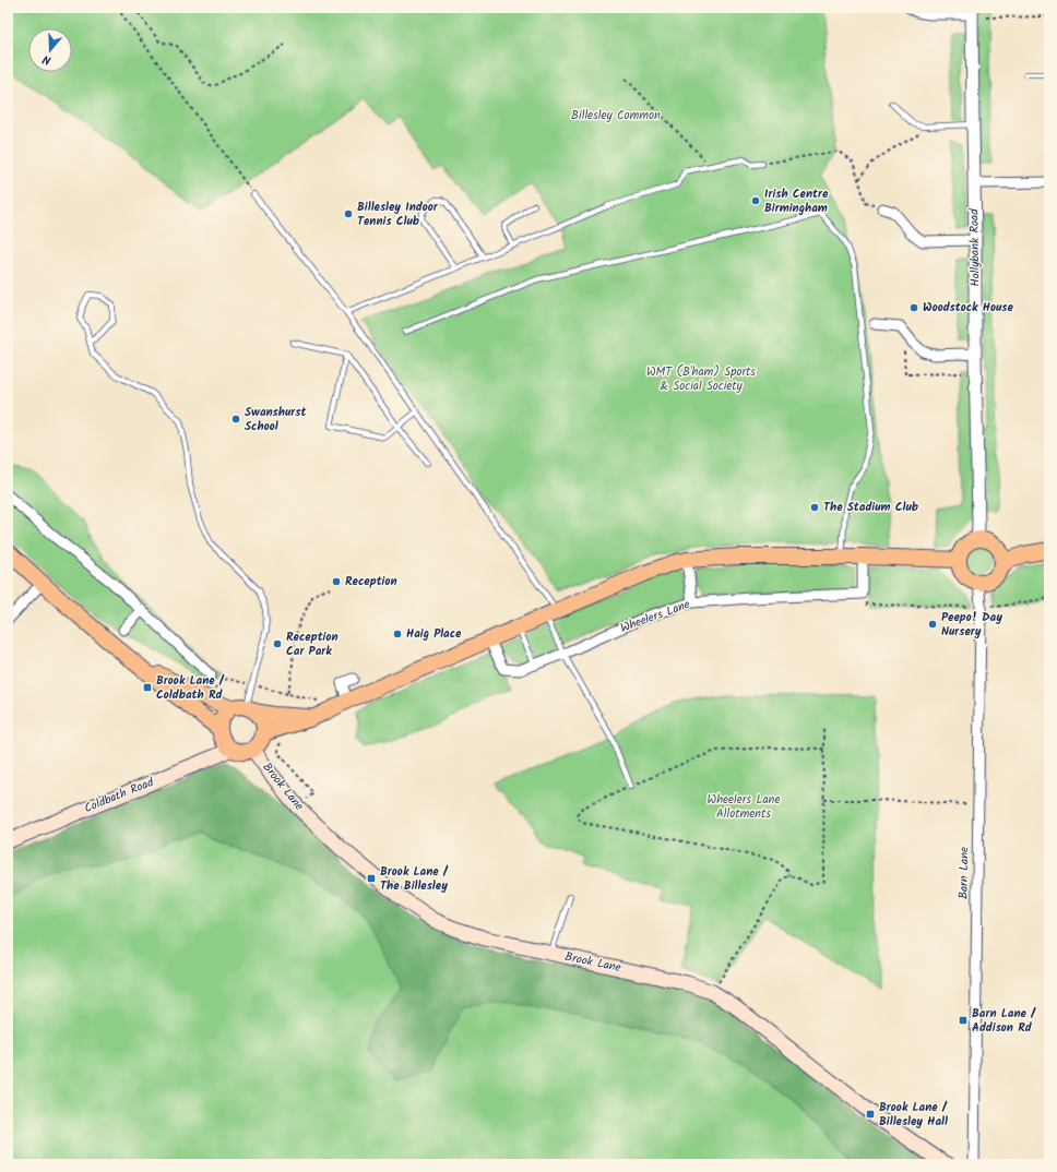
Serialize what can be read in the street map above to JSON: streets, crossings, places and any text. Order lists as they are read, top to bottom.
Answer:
{
  "streets": {
    "main road": ["Brook Lane", "Coldbath Road"],
    "street": ["Hollybank Road", "Wheelers Lane", "Barn Lane"]
  },
  "crossings": [
    ["Hollybank Road", "Barn Lane"],
    ["Brook Lane", "Coldbath Road"]
  ],
  "parks": ["Billesley Common", "WMT (B'ham) Sports & Social Society", "Wheelers Lane Allotments"],
  "places": {
    "other": [
      "Irish Centre Birmingham",
      "Billesley Indoor Tennis Club",
      "Woodstock House",
      "Swanshurst School",
      "The Stadium Club",
      "Reception",
      "Peepo! Day Nursery",
      "Haig Place",
      "Reception Car Park"
    ],
    "transit": [
      "Brook Lane / Coldbath Rd",
      "Brook Lane / The Billesley",
      "Barn Lane / Addison Rd",
      "Brook Lane / Billesley Hall"
    ]
  },
  "north": "bottom"
}
